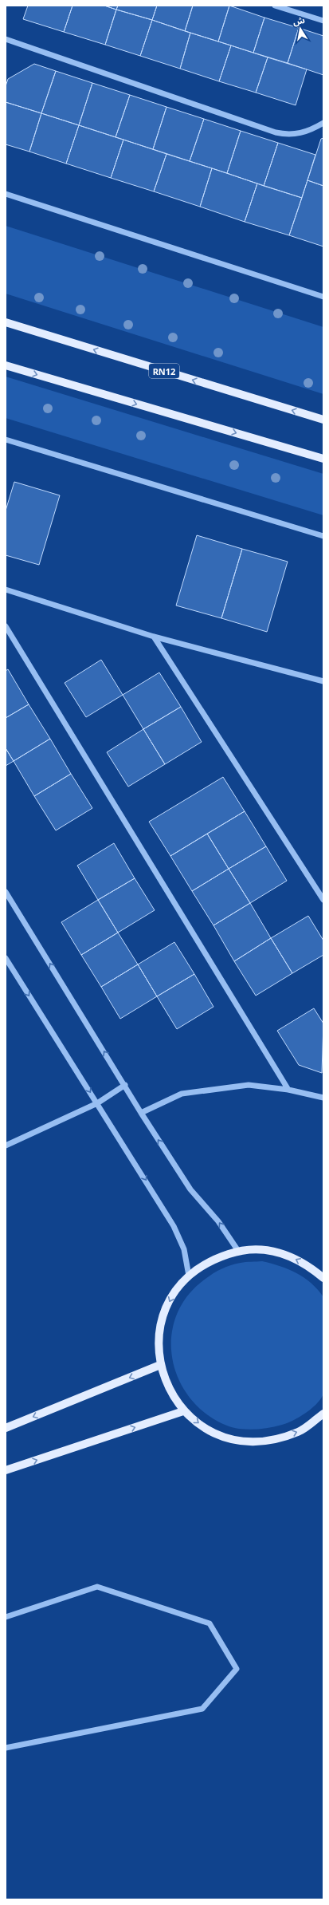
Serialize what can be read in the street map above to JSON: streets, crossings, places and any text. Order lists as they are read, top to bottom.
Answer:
{
  "streets": {
    "main road": ["RN12"]
  },
  "north": "top"
}
